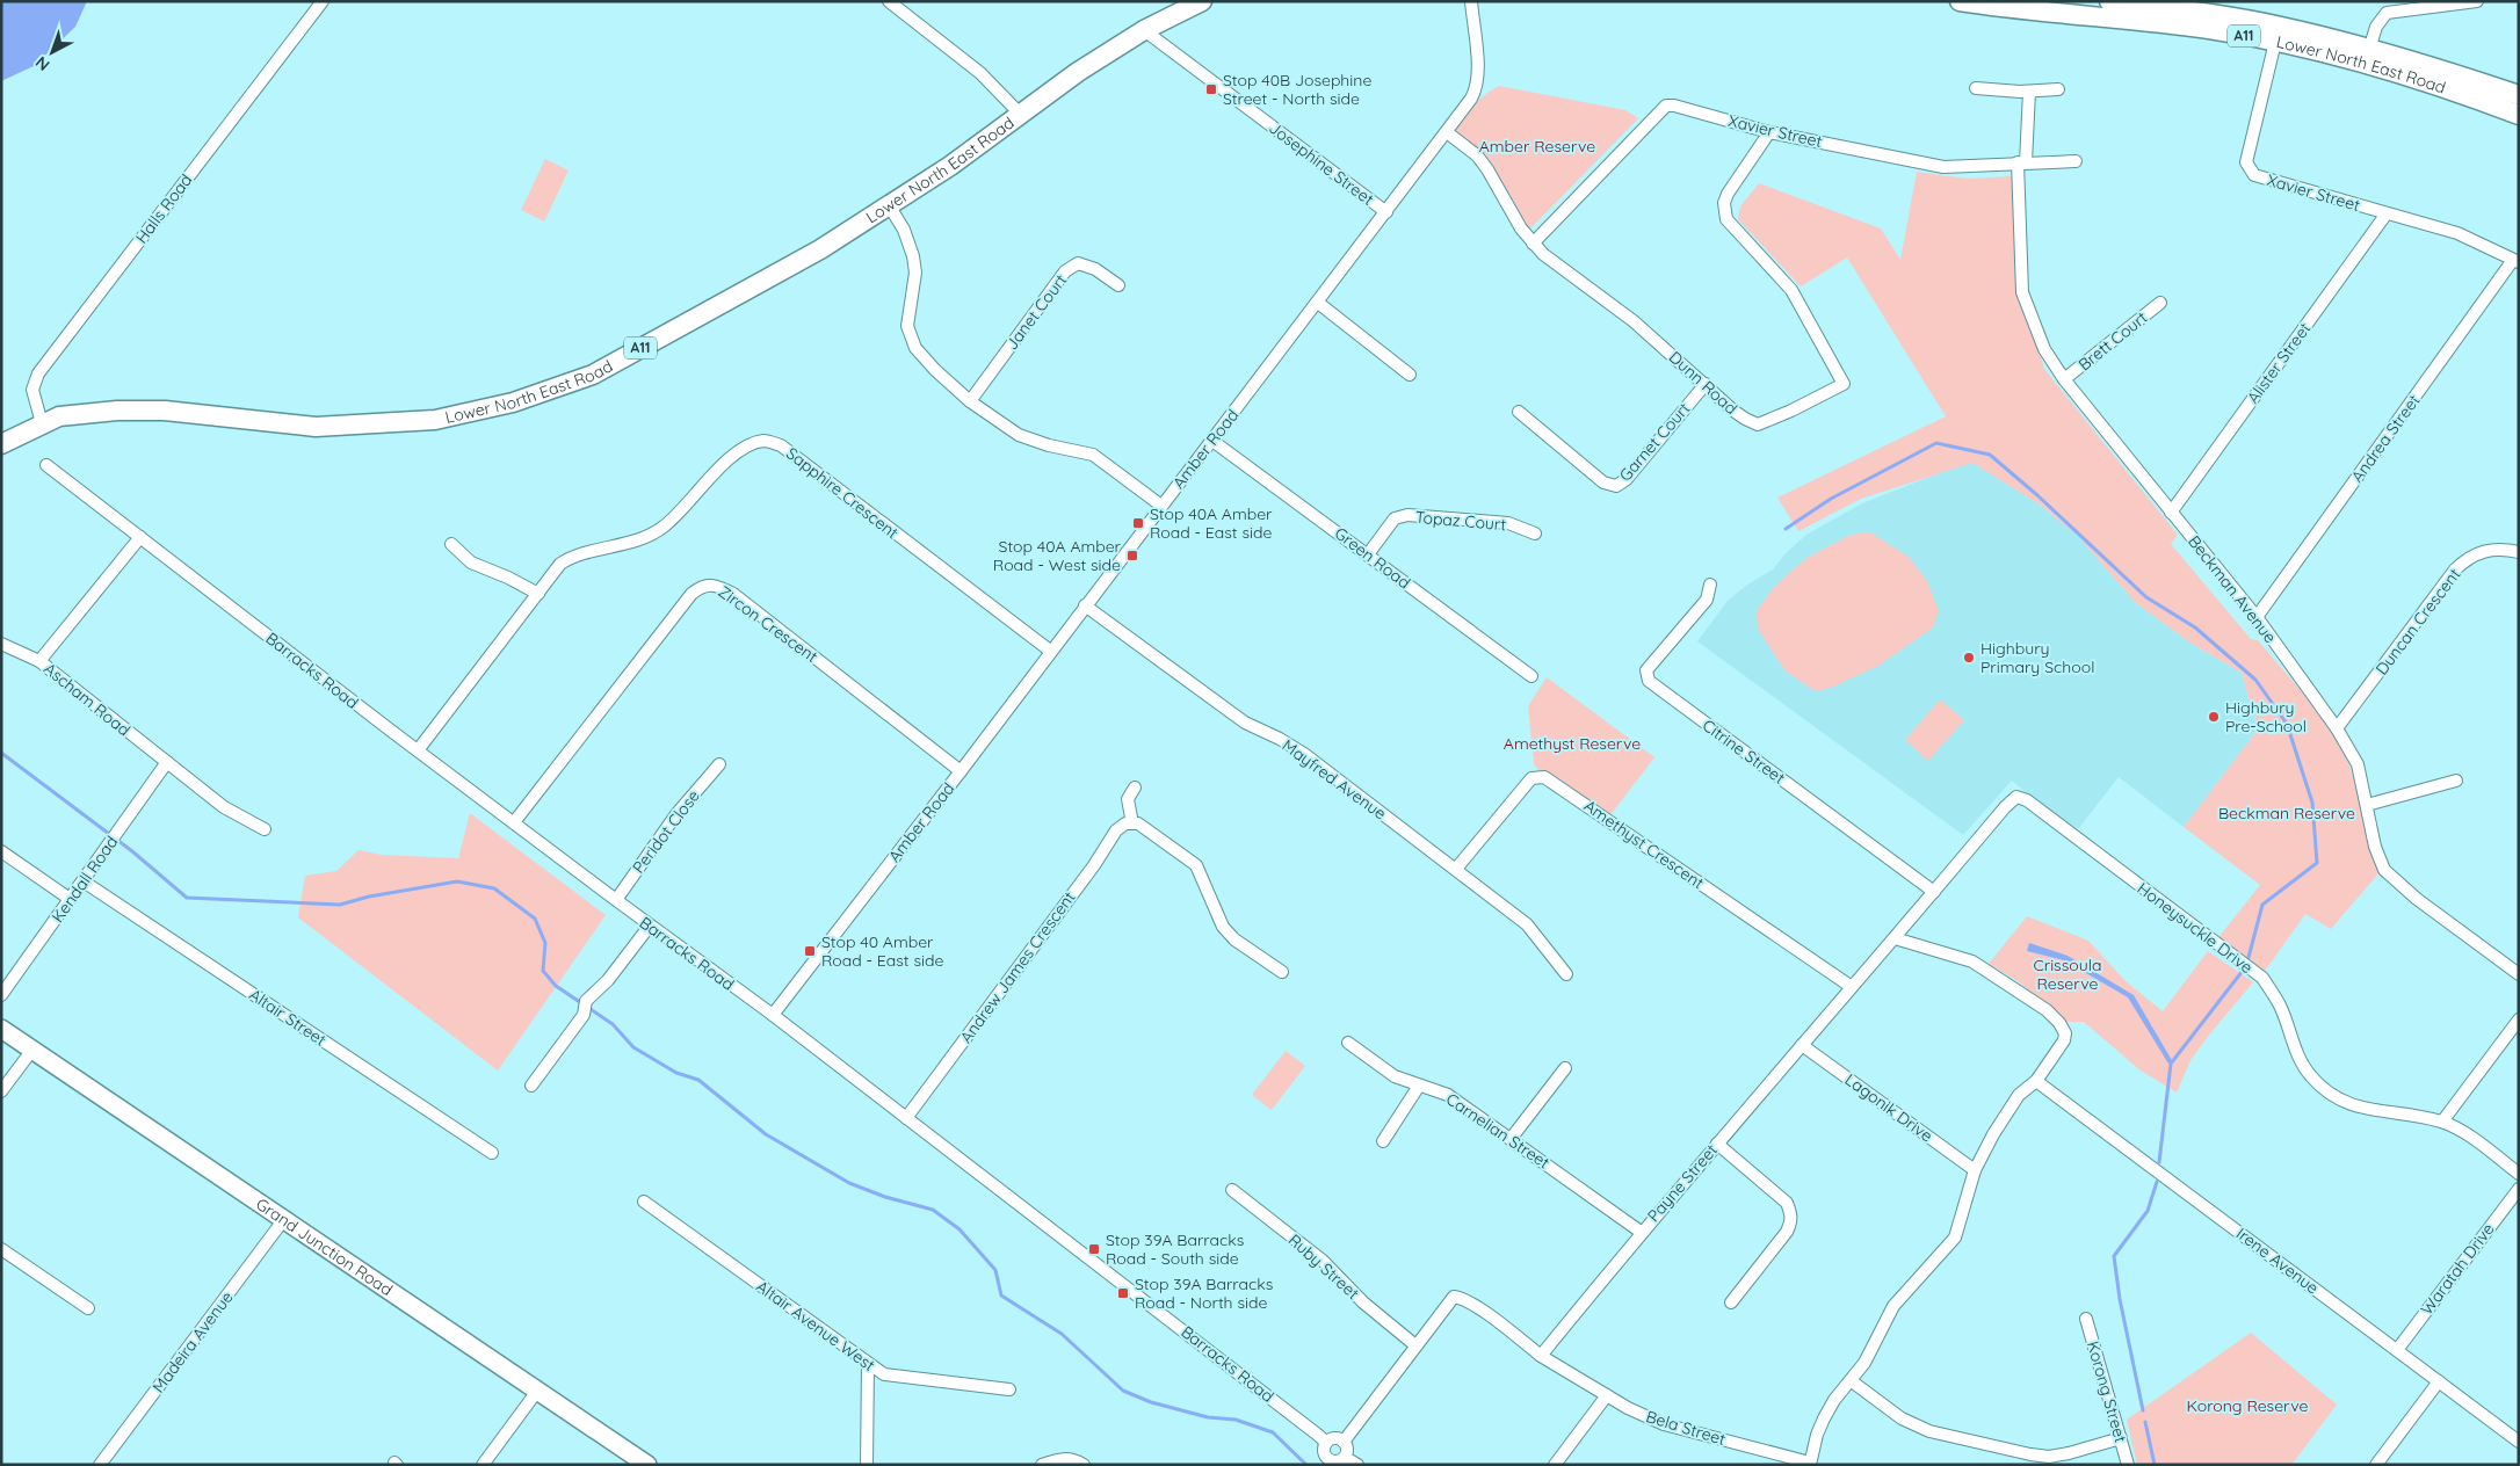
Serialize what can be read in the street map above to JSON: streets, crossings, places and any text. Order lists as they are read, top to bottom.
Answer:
{
  "streets": {
    "main road": ["A11", "Lower North East Road", "Grand Junction Road"],
    "street": [
      "Xavier Street",
      "Josephine Street",
      "Halls Road",
      "Janet Court",
      "Brett Court",
      "Alister Street",
      "Dunn Road",
      "Andrea Street",
      "Garnet Court",
      "Amber Road",
      "Sapphire Crescent",
      "Topaz Court",
      "Green Road",
      "Beckman Avenue",
      "Duncan Crescent",
      "Zircon Crescent",
      "Barracks Road",
      "Ascham Road",
      "Citrine Street",
      "Mayfred Avenue",
      "Peridot Close",
      "Amethyst Crescent",
      "Kendall Road",
      "Honeysuckle Drive",
      "Andrew James Crescent",
      "Altair Street",
      "Lagonik Drive",
      "Carnelian Street",
      "Payne Street",
      "Irene Avenue",
      "Ruby Street",
      "Waratah Drive",
      "Altair Avenue West",
      "Madeira Avenue",
      "Korong Street",
      "Bela Street"
    ]
  },
  "crossings": [
    ["Lower North East Road", "Xavier Street"],
    ["Lower North East Road", "Josephine Street"],
    ["Lower North East Road", "Halls Road"],
    ["Xavier Street", "Alister Street"],
    ["Xavier Street", "Dunn Road"],
    ["Xavier Street", "Andrea Street"],
    ["Xavier Street", "Beckman Avenue"],
    ["Josephine Street", "Amber Road"],
    ["Brett Court", "Beckman Avenue"],
    ["Alister Street", "Beckman Avenue"],
    ["Dunn Road", "Garnet Court"],
    ["Dunn Road", "Amber Road"],
    ["Andrea Street", "Beckman Avenue"],
    ["Amber Road", "Sapphire Crescent"],
    ["Amber Road", "Green Road"],
    ["Amber Road", "Zircon Crescent"],
    ["Amber Road", "Barracks Road"],
    ["Amber Road", "Mayfred Avenue"],
    ["Sapphire Crescent", "Barracks Road"],
    ["Topaz Court", "Green Road"],
    ["Beckman Avenue", "Duncan Crescent"],
    ["Zircon Crescent", "Barracks Road"],
    ["Barracks Road", "Ascham Road"],
    ["Barracks Road", "Peridot Close"],
    ["Barracks Road", "Andrew James Crescent"],
    ["Ascham Road", "Kendall Road"],
    ["Citrine Street", "Payne Street"],
    ["Mayfred Avenue", "Amethyst Crescent"],
    ["Amethyst Crescent", "Payne Street"],
    ["Kendall Road", "Altair Street"],
    ["Honeysuckle Drive", "Payne Street"],
    ["Lagonik Drive", "Payne Street"],
    ["Carnelian Street", "Payne Street"],
    ["Payne Street", "Bela Street"],
    ["Grand Junction Road", "Madeira Avenue"],
    ["Irene Avenue", "Waratah Drive"]
  ],
  "parks": [
    "Amber Reserve",
    "Amethyst Reserve",
    "Beckman Reserve",
    "Crissoula Reserve",
    "Korong Reserve"
  ],
  "places": {
    "transit": [
      "Stop 40B Josephine Street - North side",
      "Stop 40A Amber Road - East side",
      "Stop 40A Amber Road - West side",
      "Stop 40 Amber Road - East side",
      "Stop 39A Barracks Road - South side",
      "Stop 39A Barracks Road - North side"
    ],
    "other": ["Highbury Primary School", "Highbury Pre-School"]
  },
  "north": "bottom left"
}
